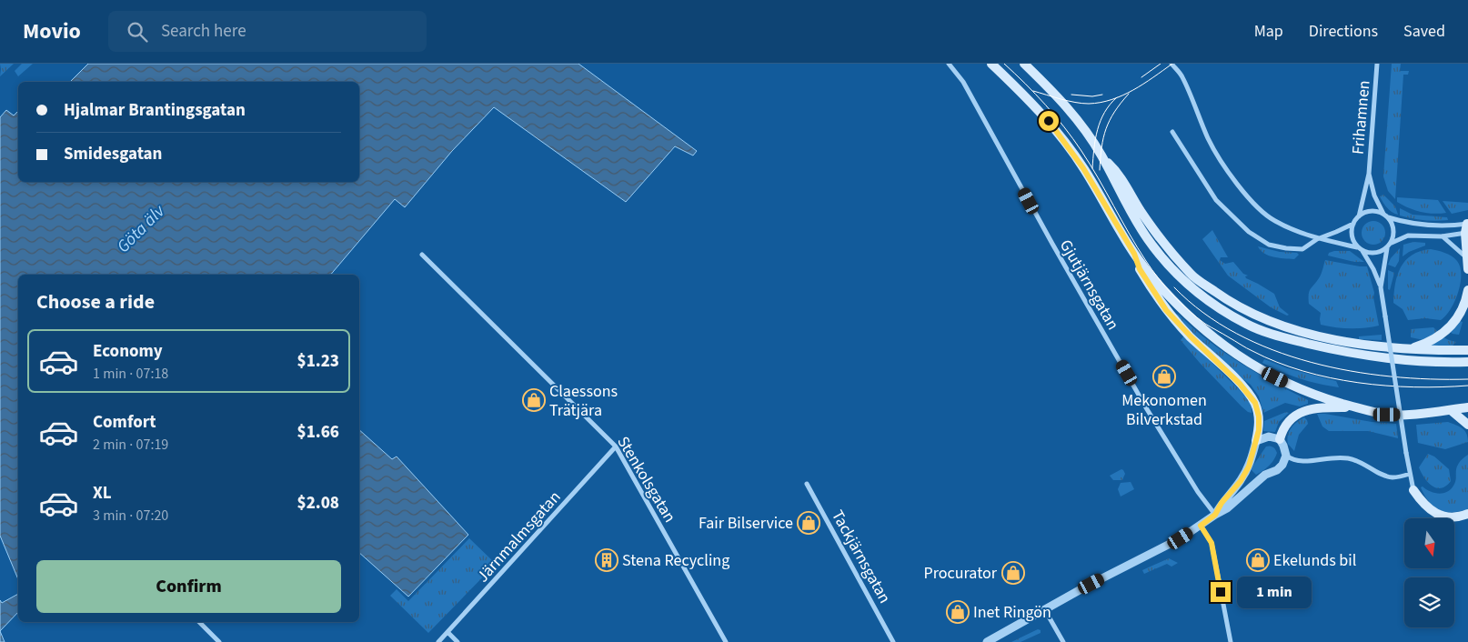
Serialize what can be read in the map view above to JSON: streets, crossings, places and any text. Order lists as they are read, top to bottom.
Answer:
{
  "streets": {
    "street": [
      "Frihamnen",
      "Gjutjärnsgatan",
      "Stenkolsgatan",
      "Järnmalmsgatan",
      "Tackjärnsgatan"
    ]
  },
  "crossings": [
    ["Stenkolsgatan", "Järnmalmsgatan"]
  ],
  "water": ["Göta älv"],
  "places": {
    "shop": [
      "Mekonomen Bilverkstad",
      "Claessons Trätjära",
      "Fair Bilservice",
      "Ekelunds bil",
      "Procurator",
      "Inet Ringön"
    ],
    "building": ["Stena Recycling"]
  },
  "north": "bottom",
  "page": {
    "header": "Movio",
    "search": "Search here",
    "nav": ["Map", "Directions", "Saved"],
    "banner": ["Hjalmar Brantingsgatan", "Smidesgatan"],
    "heading": "Choose a ride",
    "list": [
      {
        "name": "Economy",
        "note": "1 min · 07:18",
        "value": "$1.23"
      },
      {
        "name": "Comfort",
        "note": "2 min · 07:19",
        "value": "$1.66"
      },
      {
        "name": "XL",
        "note": "3 min · 07:20",
        "value": "$2.08"
      }
    ],
    "buttons": "Confirm",
    "bubble": "1 min"
  }
}
